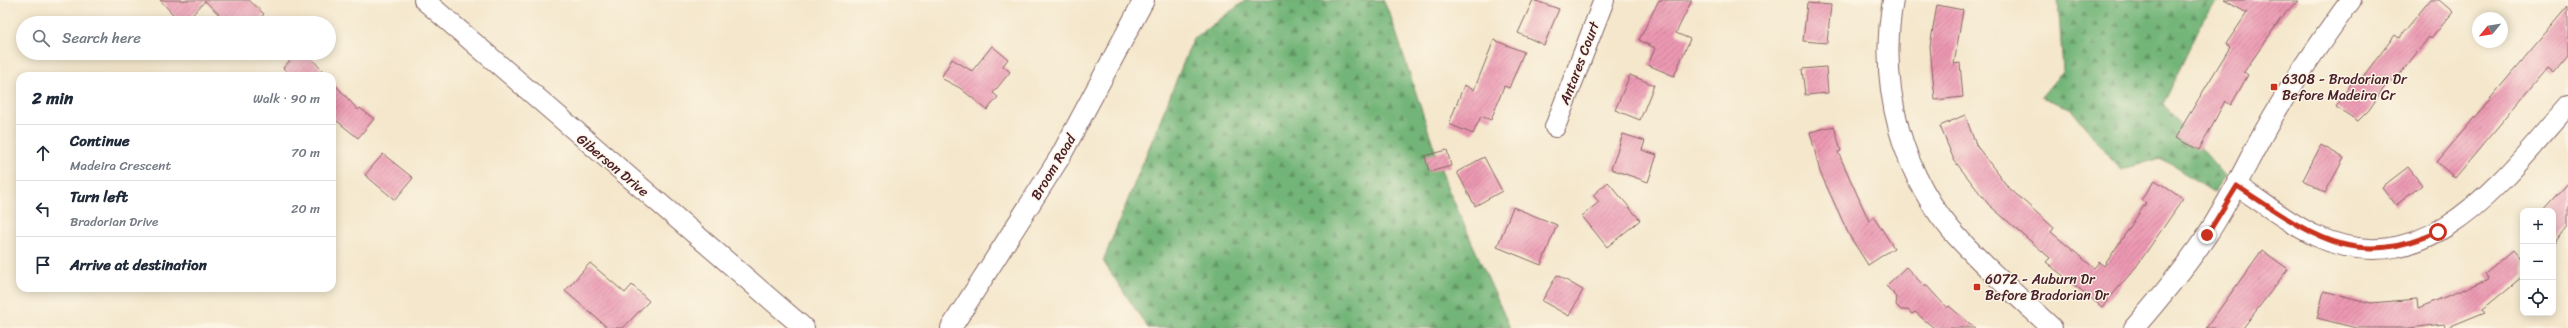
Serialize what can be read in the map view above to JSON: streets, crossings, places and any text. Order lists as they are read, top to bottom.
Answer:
{
  "streets": {
    "street": ["Antares Court", "Giberson Drive", "Broom Road"]
  },
  "places": {
    "transit": ["6308 - Bradorian Dr Before Madeira Cr", "6072 - Auburn Dr Before Bradorian Dr"]
  },
  "north": "bottom left",
  "page": {
    "search": "Search here",
    "heading": ["2 min", "Walk · 90 m"],
    "list": [
      ["Continue", "Madeira Crescent", "70 m"],
      ["Turn left", "Bradorian Drive", "20 m"],
      "Arrive at destination"
    ],
    "map_buttons": ["+", "−"]
  }
}
